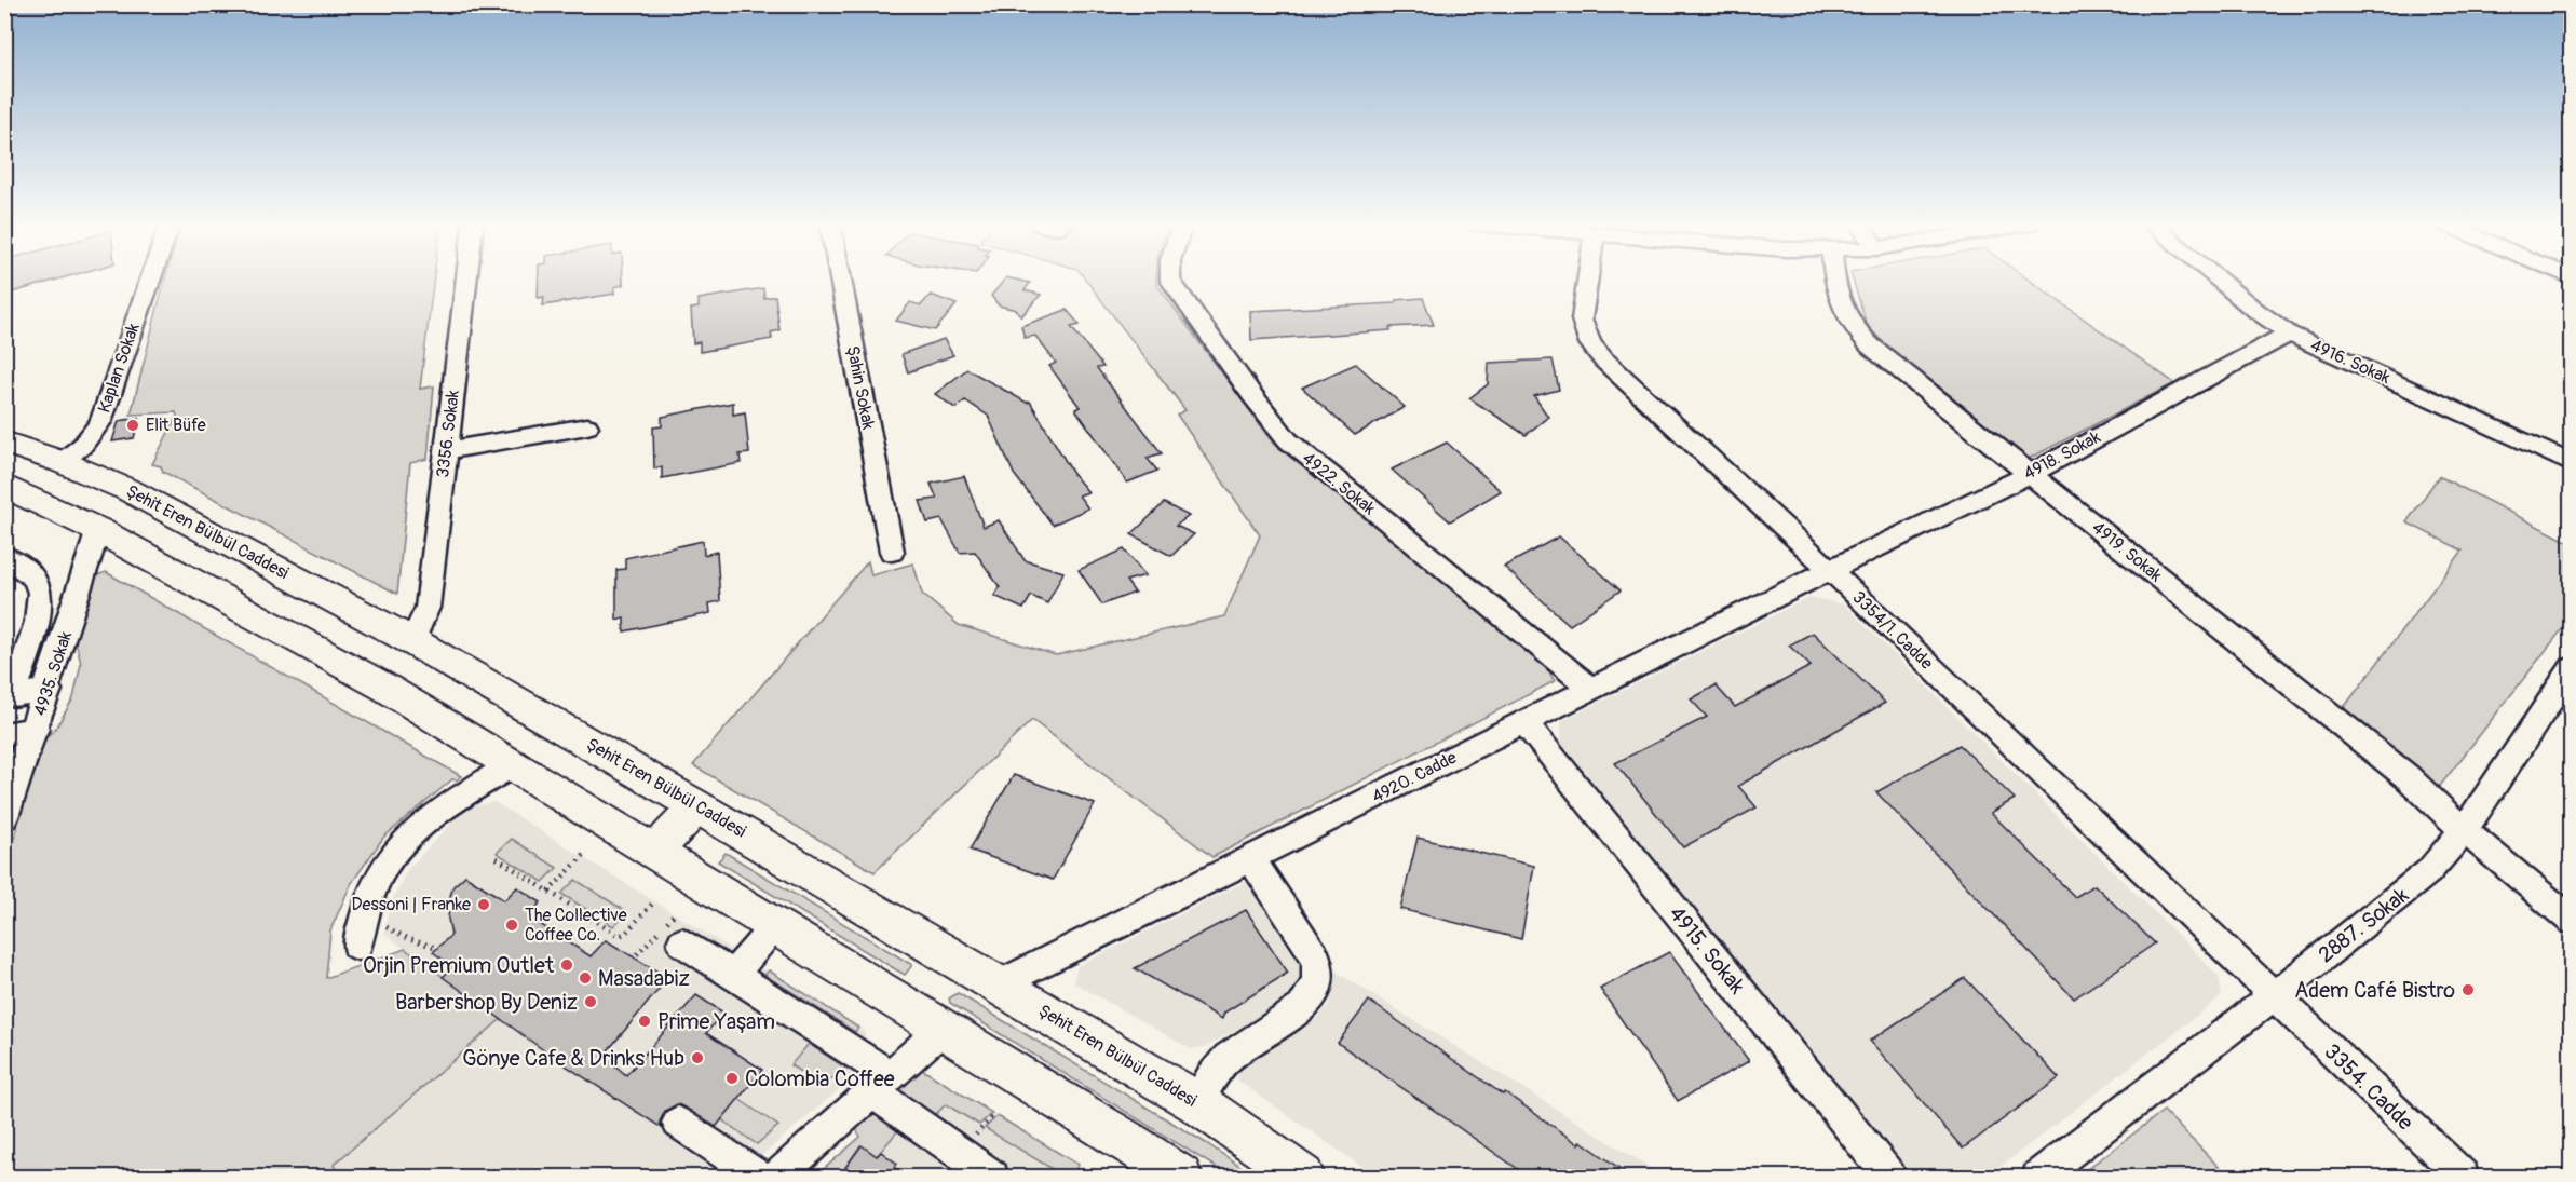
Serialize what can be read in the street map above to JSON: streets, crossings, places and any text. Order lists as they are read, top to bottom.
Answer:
{
  "streets": {
    "main road": ["Şehit Eren Bülbül Caddesi"],
    "street": [
      "4916. Sokak",
      "Kaplan Sokak",
      "Şahin Sokak",
      "3356. Sokak",
      "4918. Sokak",
      "4922. Sokak",
      "4919. Sokak",
      "3354/1. Cadde",
      "4935. Sokak",
      "4920. Cadde",
      "2887. Sokak",
      "4915. Sokak",
      "3354. Cadde"
    ]
  },
  "crossings": [
    ["4916. Sokak", "4918. Sokak"],
    ["Kaplan Sokak", "Şehit Eren Bülbül Caddesi"],
    ["3356. Sokak", "Şehit Eren Bülbül Caddesi"],
    ["4918. Sokak", "4919. Sokak"],
    ["4918. Sokak", "3354/1. Cadde"],
    ["4918. Sokak", "4920. Cadde"],
    ["4922. Sokak", "4920. Cadde"],
    ["Şehit Eren Bülbül Caddesi", "4920. Cadde"],
    ["4919. Sokak", "2887. Sokak"],
    ["3354/1. Cadde", "4920. Cadde"],
    ["3354/1. Cadde", "2887. Sokak"],
    ["3354/1. Cadde", "3354. Cadde"],
    ["4920. Cadde", "4915. Sokak"],
    ["2887. Sokak", "3354. Cadde"]
  ],
  "places": [
    "Elit Büfe",
    "Dessoni | Franke",
    "The Collective Coffee Co.",
    "Orjin Premium Outlet",
    "Masadabiz",
    "Adem Café Bistro",
    "Barbershop By Deniz",
    "Prime Yaşam",
    "Gönye Cafe & Drinks Hub",
    "Colombia Coffee"
  ]
}
